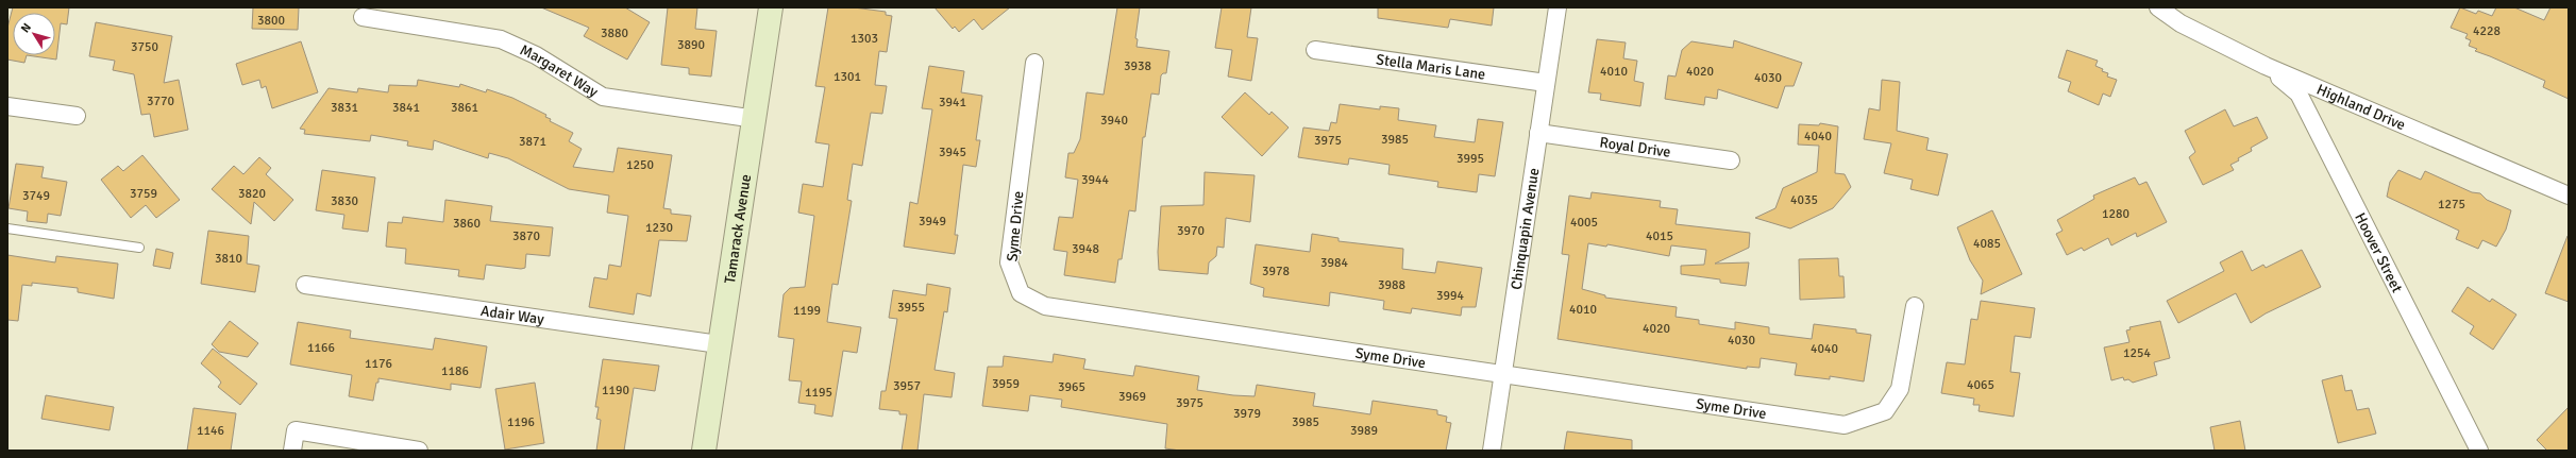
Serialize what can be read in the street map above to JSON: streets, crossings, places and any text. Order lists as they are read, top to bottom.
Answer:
{
  "streets": {
    "main road": ["Tamarack Avenue"],
    "street": [
      "Stella Maris Lane",
      "Margaret Way",
      "Highland Drive",
      "Royal Drive",
      "Syme Drive",
      "Chinquapin Avenue",
      "Hoover Street",
      "Adair Way"
    ]
  },
  "crossings": [
    ["Stella Maris Lane", "Chinquapin Avenue"],
    ["Margaret Way", "Tamarack Avenue"],
    ["Highland Drive", "Hoover Street"],
    ["Royal Drive", "Chinquapin Avenue"],
    ["Syme Drive", "Chinquapin Avenue"],
    ["Tamarack Avenue", "Adair Way"]
  ],
  "house_numbers": [
    "3800",
    "4228",
    "3880",
    "1303",
    "3890",
    "3750",
    "3938",
    "4010",
    "4020",
    "1301",
    "4030",
    "3770",
    "3941",
    "3831",
    "3841",
    "3861",
    "3940",
    "4040",
    "3985",
    "3975",
    "3871",
    "3945",
    "3995",
    "1250",
    "3944",
    "3759",
    "3820",
    "3749",
    "4035",
    "3830",
    "1275",
    "1280",
    "3949",
    "4005",
    "3860",
    "1230",
    "3970",
    "3870",
    "4015",
    "4085",
    "3948",
    "3810",
    "3984",
    "3978",
    "3988",
    "3994",
    "3955",
    "4010",
    "1199",
    "4020",
    "4030",
    "1166",
    "4040",
    "1254",
    "1176",
    "1186",
    "3959",
    "4065",
    "3957",
    "3965",
    "1190",
    "1195",
    "3969",
    "3975",
    "3979",
    "1196",
    "3985",
    "1146",
    "3989"
  ],
  "north": "top left"
}
